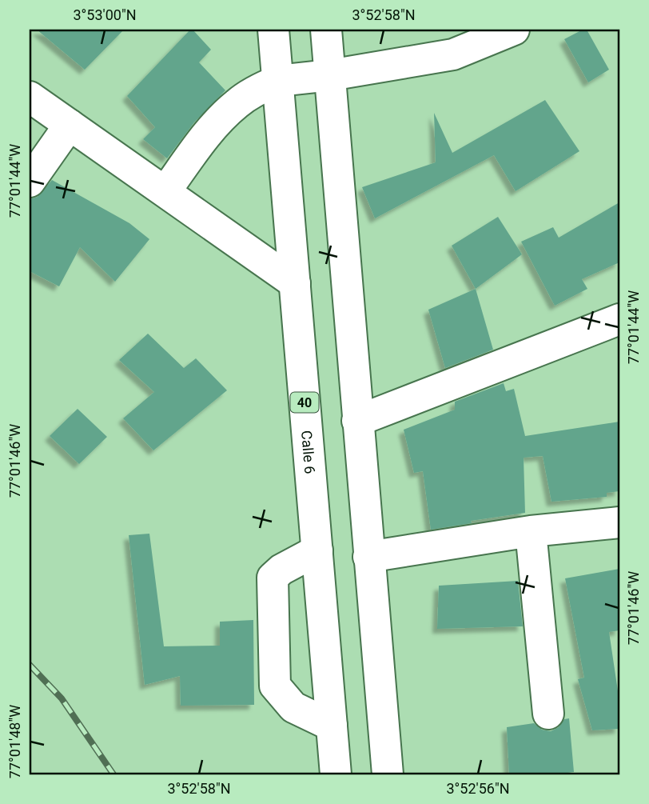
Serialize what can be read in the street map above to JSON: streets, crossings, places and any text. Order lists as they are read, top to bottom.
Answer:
{
  "streets": {
    "main road": ["40", "Calle 6"]
  },
  "coordinates": [
    "3°53'00\"N",
    "3°52'58\"N",
    "77°01'44\"W",
    "77°01'46\"W",
    "77°01'48\"W",
    "3°52'56\"N"
  ]
}
